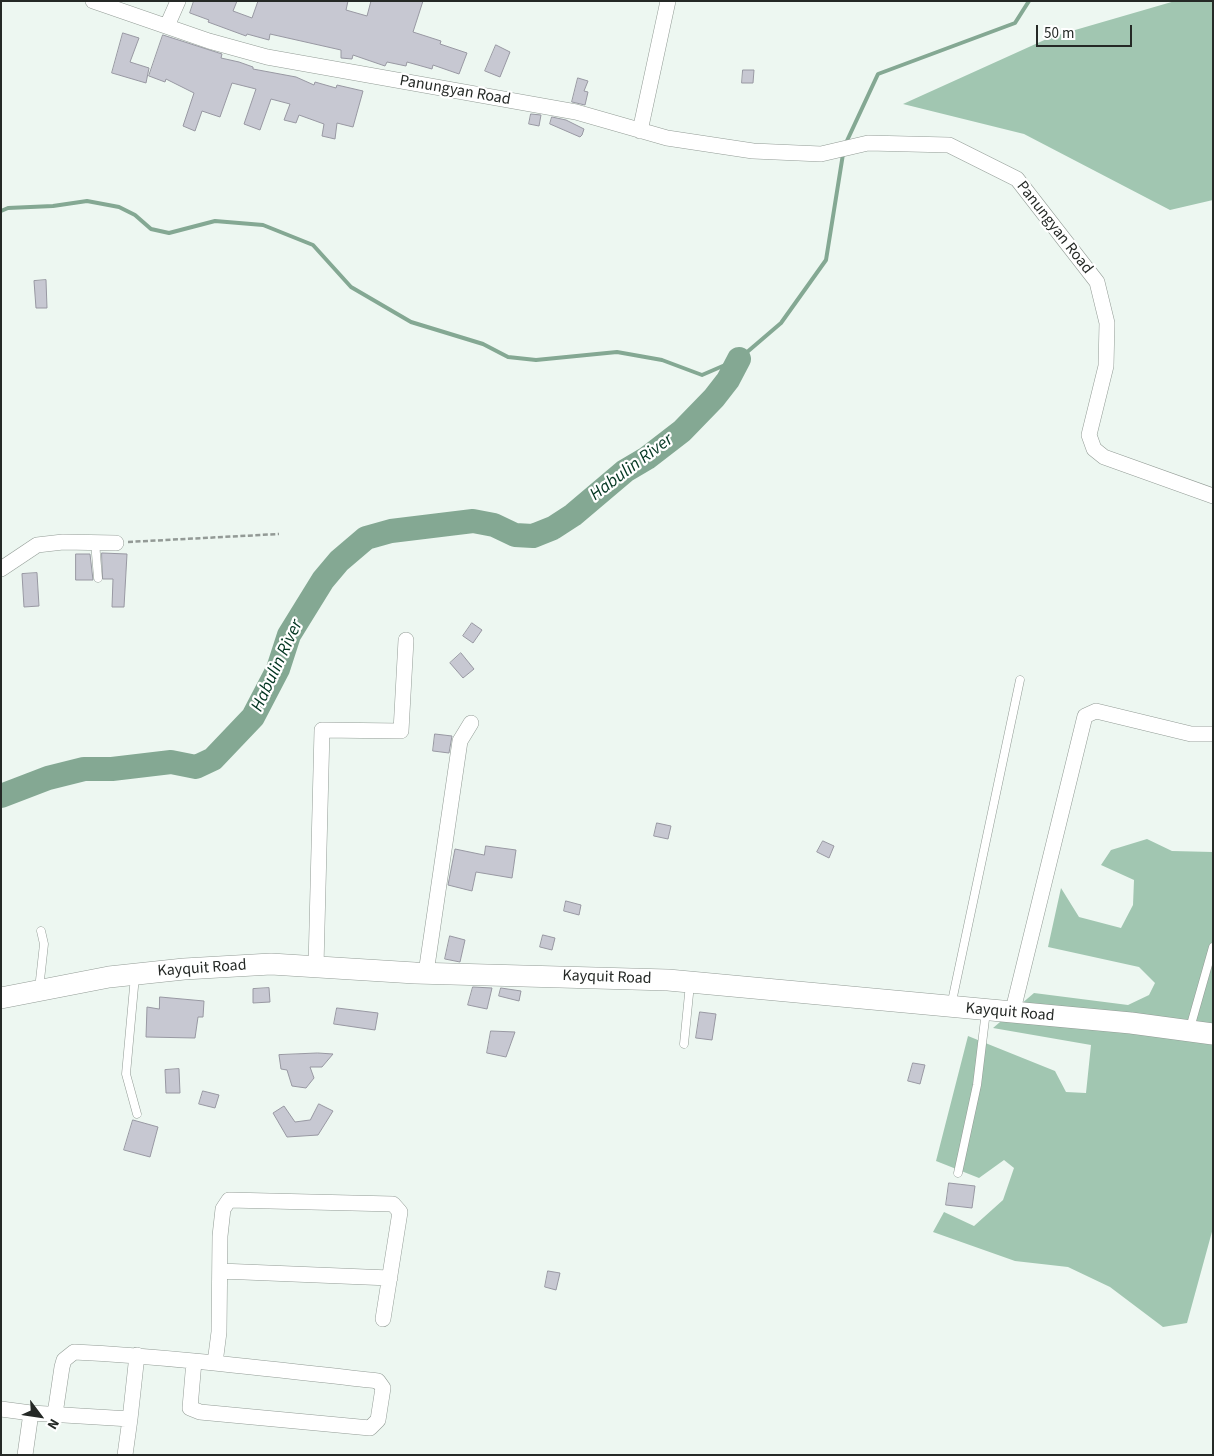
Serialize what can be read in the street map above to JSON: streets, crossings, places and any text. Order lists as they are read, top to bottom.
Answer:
{
  "streets": {
    "street": ["Panungyan Road", "Kayquit Road"]
  },
  "water": ["Habulin River"],
  "scale_bar": "50 m",
  "north": "bottom right"
}
